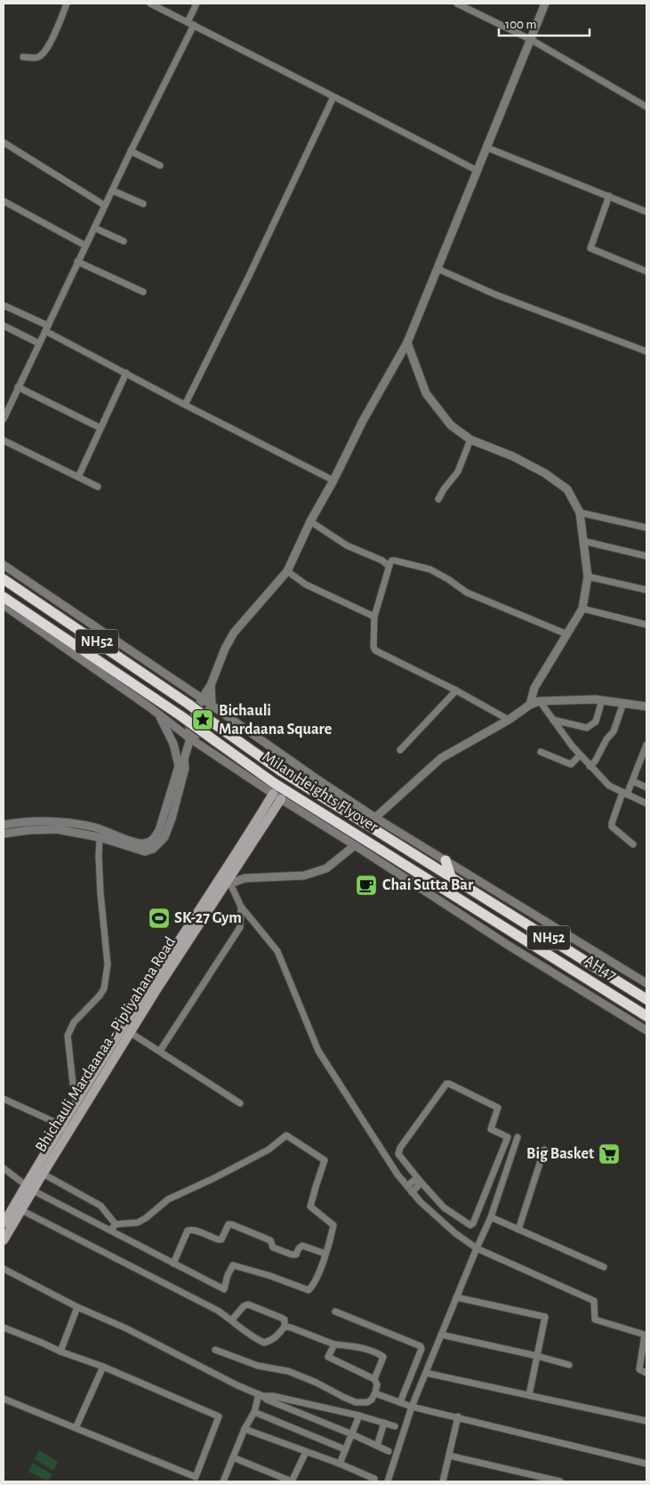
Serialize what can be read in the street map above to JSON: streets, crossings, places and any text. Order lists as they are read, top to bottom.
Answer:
{
  "streets": {
    "highway": ["NH52", "Milan Heights Flyover", "AH47"],
    "main road": ["Bhichauli Mardaanaa - Pipliyahana Road"]
  },
  "crossings": [
    ["NH52", "Milan Heights Flyover"],
    ["Milan Heights Flyover", "AH47"]
  ],
  "places": {
    "place": ["Bichauli Mardaana Square"],
    "cafe": ["Chai Sutta Bar"],
    "sports": ["SK-27 Gym"],
    "supermarket": ["Big Basket"]
  },
  "scale_bar": "100 m"
}
